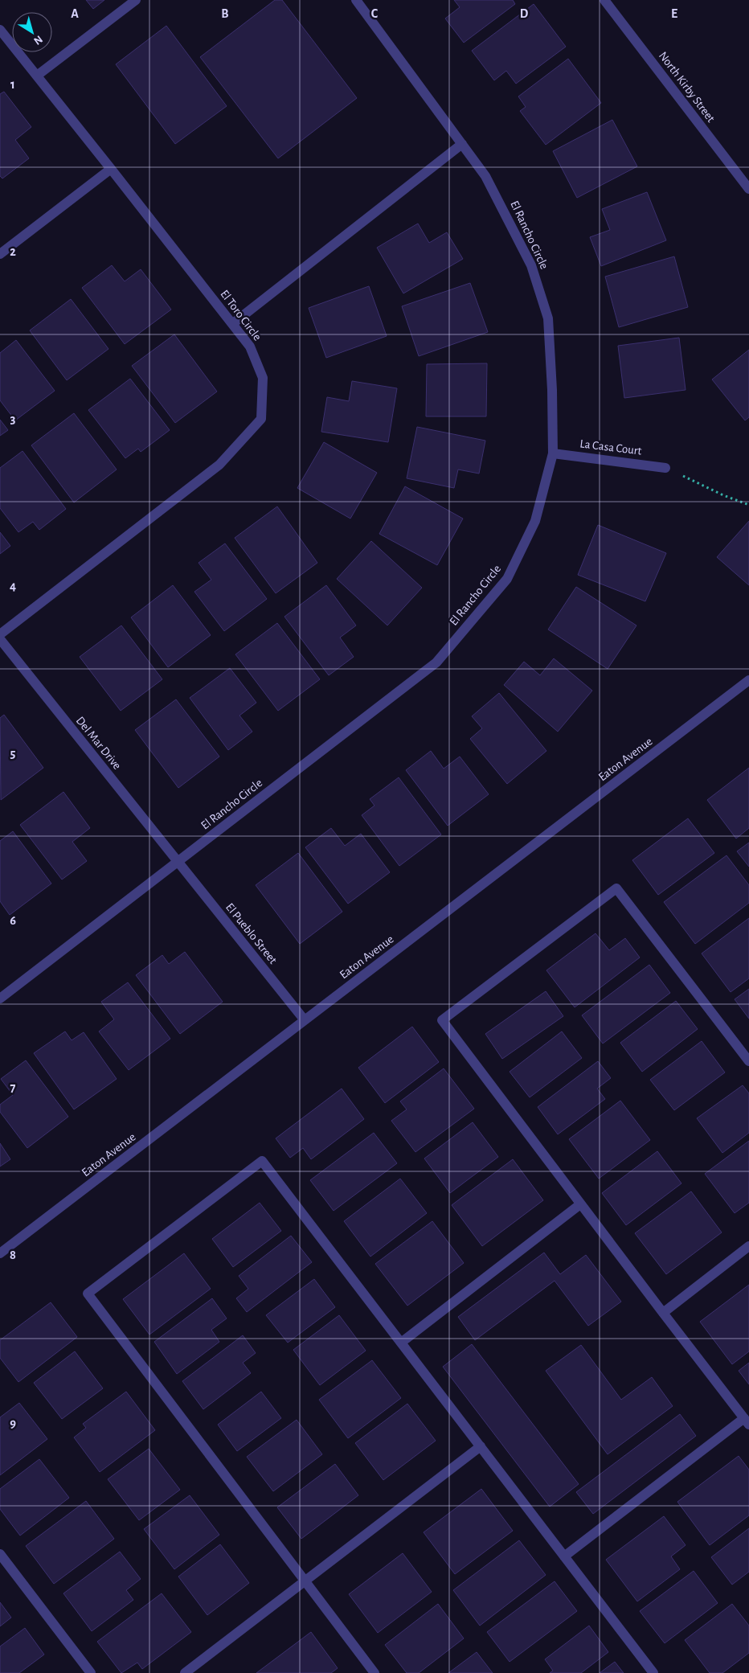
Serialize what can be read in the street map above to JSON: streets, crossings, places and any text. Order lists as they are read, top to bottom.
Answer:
{
  "streets": {
    "street": [
      "North Kirby Street",
      "El Rancho Circle",
      "El Toro Circle",
      "La Casa Court",
      "Del Mar Drive",
      "Eaton Avenue",
      "El Pueblo Street"
    ]
  },
  "crossings": [
    ["El Rancho Circle", "La Casa Court"],
    ["El Rancho Circle", "Del Mar Drive"],
    ["El Rancho Circle", "El Pueblo Street"],
    ["Del Mar Drive", "El Pueblo Street"],
    ["Eaton Avenue", "El Pueblo Street"]
  ],
  "north": "bottom right",
  "grid": {
    "columns": [
      "A",
      "B",
      "C",
      "D",
      "E"
    ],
    "rows": [
      "1",
      "2",
      "3",
      "4",
      "5",
      "6",
      "7",
      "8",
      "9"
    ]
  }
}
